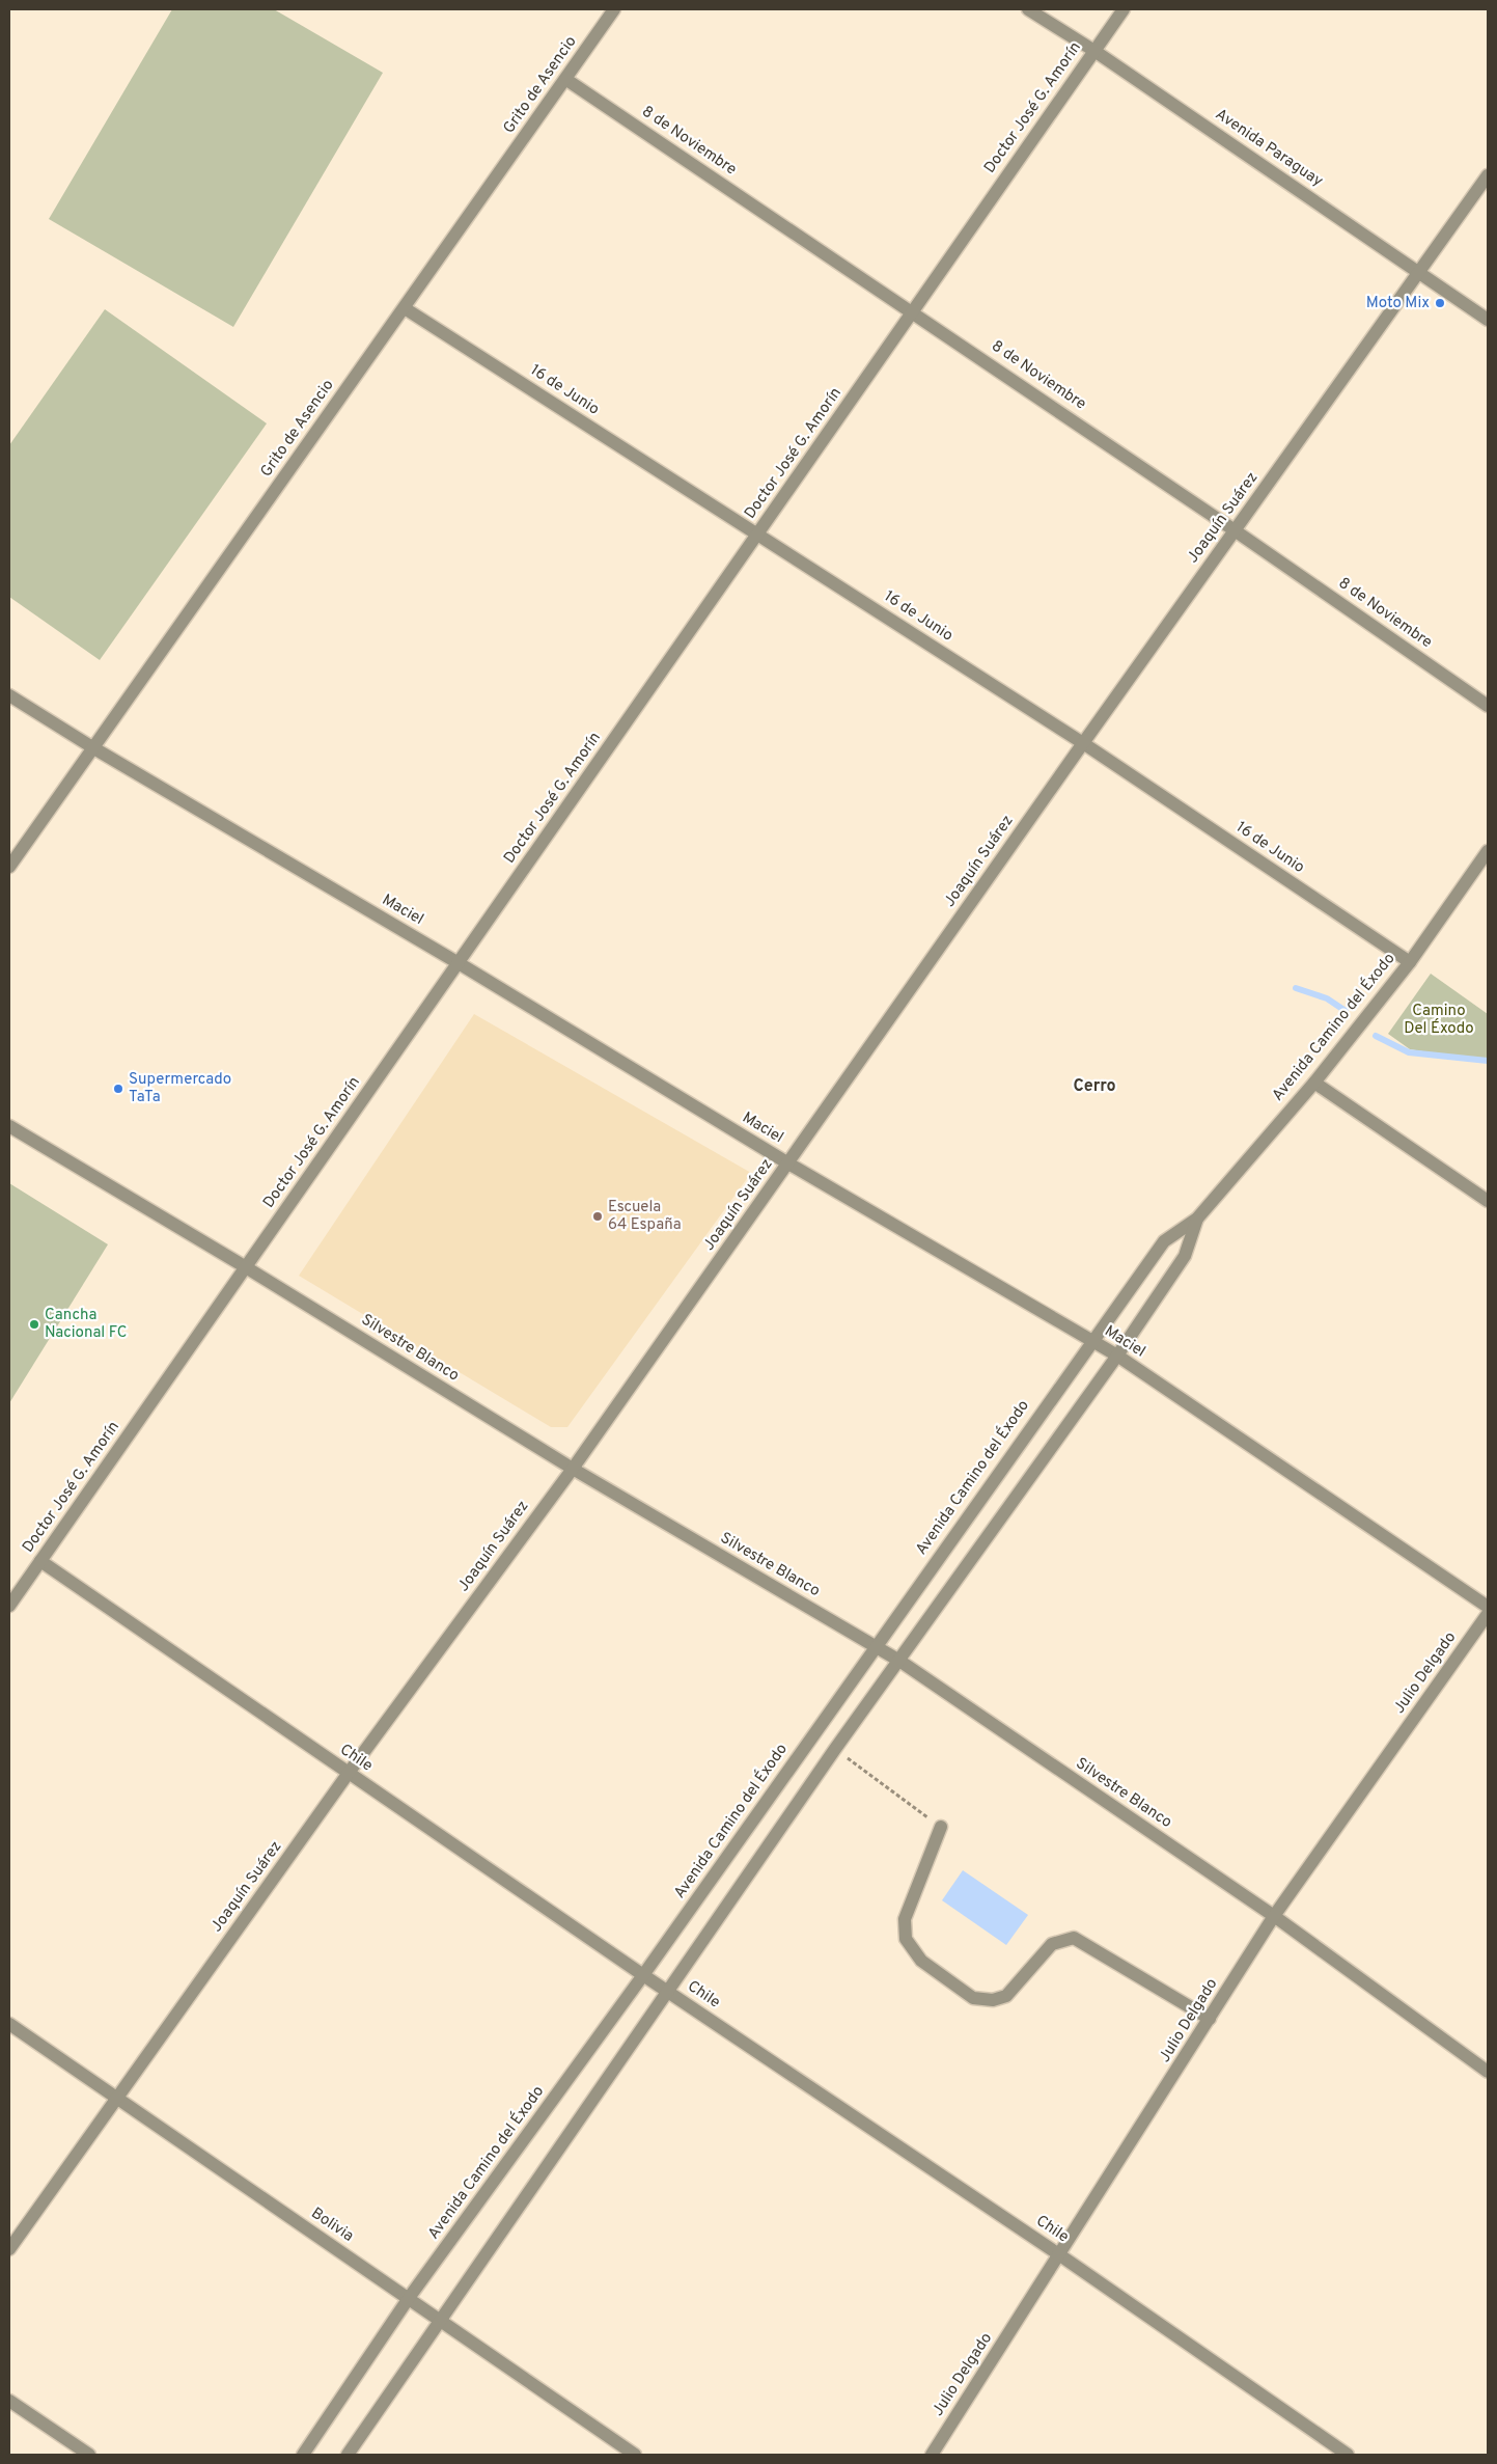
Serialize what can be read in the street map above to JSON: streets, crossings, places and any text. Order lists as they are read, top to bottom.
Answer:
{
  "streets": {
    "street": [
      "Grito de Asencio",
      "Doctor José G. Amorín",
      "8 de Noviembre",
      "Avenida Paraguay",
      "16 de Junio",
      "Joaquín Suárez",
      "Maciel",
      "Avenida Camino del Éxodo",
      "Silvestre Blanco",
      "Julio Delgado",
      "Chile",
      "Bolivia"
    ]
  },
  "crossings": [
    ["Grito de Asencio", "8 de Noviembre"],
    ["Grito de Asencio", "16 de Junio"],
    ["Grito de Asencio", "Maciel"],
    ["Doctor José G. Amorín", "8 de Noviembre"],
    ["Doctor José G. Amorín", "Avenida Paraguay"],
    ["Doctor José G. Amorín", "16 de Junio"],
    ["Doctor José G. Amorín", "Maciel"],
    ["Doctor José G. Amorín", "Silvestre Blanco"],
    ["Doctor José G. Amorín", "Chile"],
    ["8 de Noviembre", "Joaquín Suárez"],
    ["Avenida Paraguay", "Joaquín Suárez"],
    ["16 de Junio", "Joaquín Suárez"],
    ["16 de Junio", "Avenida Camino del Éxodo"],
    ["Joaquín Suárez", "Maciel"],
    ["Joaquín Suárez", "Silvestre Blanco"],
    ["Joaquín Suárez", "Chile"],
    ["Joaquín Suárez", "Bolivia"],
    ["Maciel", "Avenida Camino del Éxodo"],
    ["Avenida Camino del Éxodo", "Silvestre Blanco"],
    ["Avenida Camino del Éxodo", "Chile"],
    ["Avenida Camino del Éxodo", "Bolivia"],
    ["Silvestre Blanco", "Julio Delgado"],
    ["Julio Delgado", "Chile"]
  ],
  "districts": ["Cerro"],
  "parks": ["Camino Del Éxodo"],
  "places": [
    "Moto Mix",
    "Supermercado TaTa",
    "Escuela 64 España",
    "Cancha Nacional FC"
  ]
}
